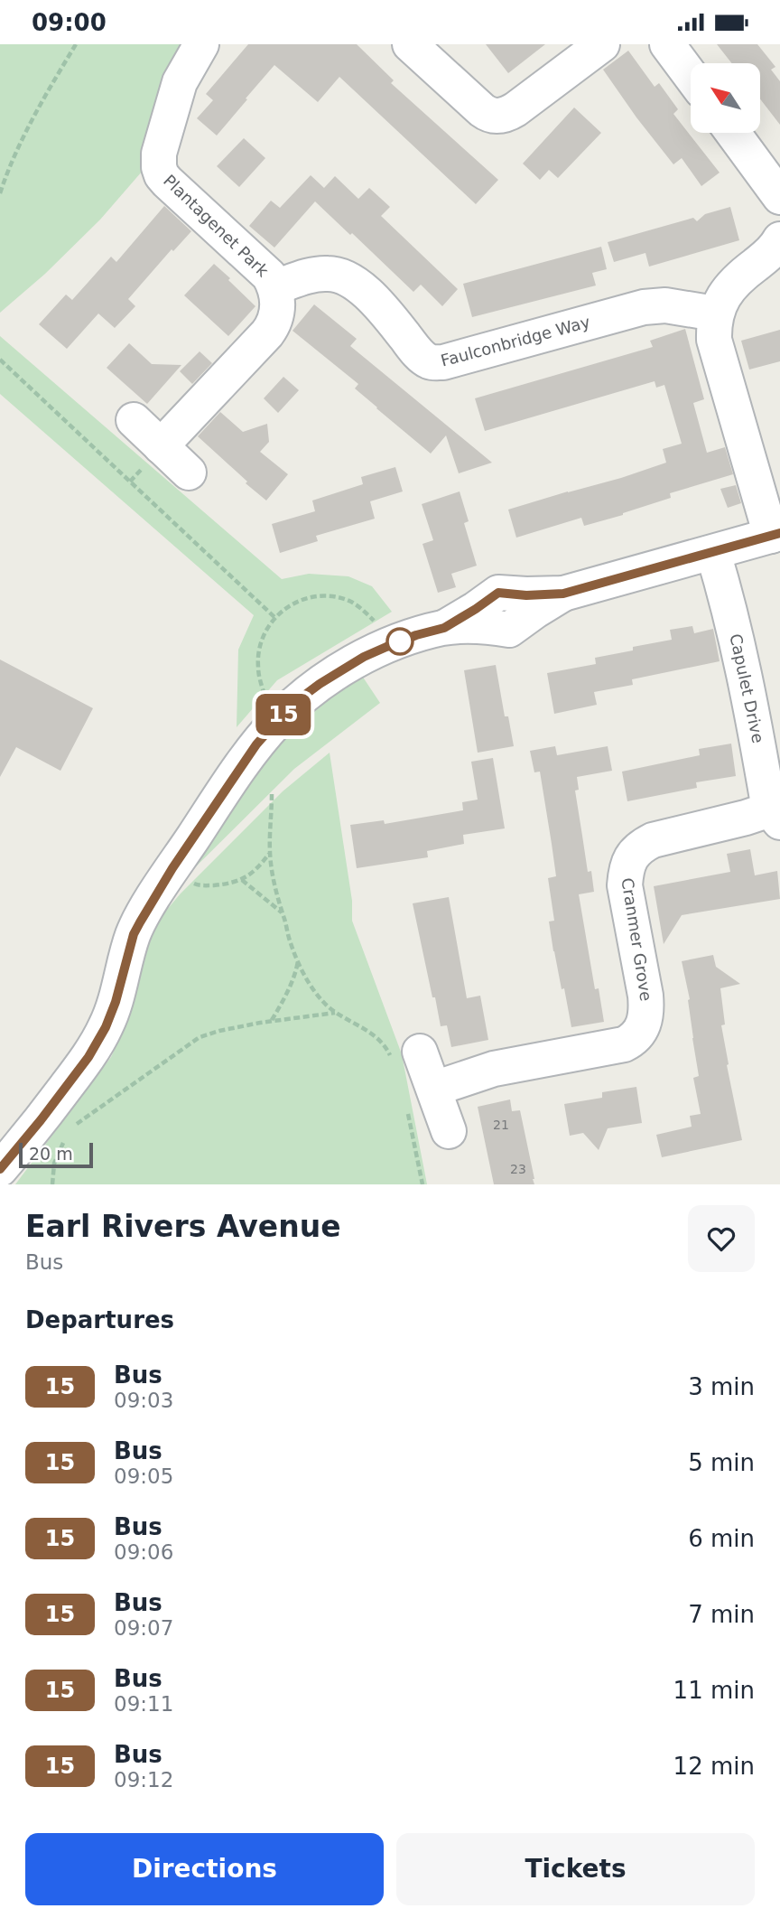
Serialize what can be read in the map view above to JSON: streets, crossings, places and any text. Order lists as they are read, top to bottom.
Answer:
{
  "streets": {
    "street": [
      "Plantagenet Park",
      "Faulconbridge Way",
      "Capulet Drive",
      "Cranmer Grove"
    ]
  },
  "crossings": [
    ["Plantagenet Park", "Faulconbridge Way"],
    ["Capulet Drive", "Cranmer Grove"]
  ],
  "lines": ["bus line 15"],
  "house_numbers": ["21", "23"],
  "scale_bar": "20 m",
  "north": "top left",
  "page": {
    "status": "09:00",
    "on_map": "15",
    "scale": "20 m",
    "heading": [
      ["Earl Rivers Avenue", "Bus"],
      "Departures"
    ],
    "list": [
      {
        "mark": "15",
        "name": "Bus",
        "note": "09:03",
        "value": "3 min"
      },
      {
        "mark": "15",
        "name": "Bus",
        "note": "09:05",
        "value": "5 min"
      },
      {
        "mark": "15",
        "name": "Bus",
        "note": "09:06",
        "value": "6 min"
      },
      {
        "mark": "15",
        "name": "Bus",
        "note": "09:07",
        "value": "7 min"
      },
      {
        "mark": "15",
        "name": "Bus",
        "note": "09:11",
        "value": "11 min"
      },
      {
        "mark": "15",
        "name": "Bus",
        "note": "09:12",
        "value": "12 min"
      }
    ],
    "buttons": ["Directions", "Tickets"]
  }
}
